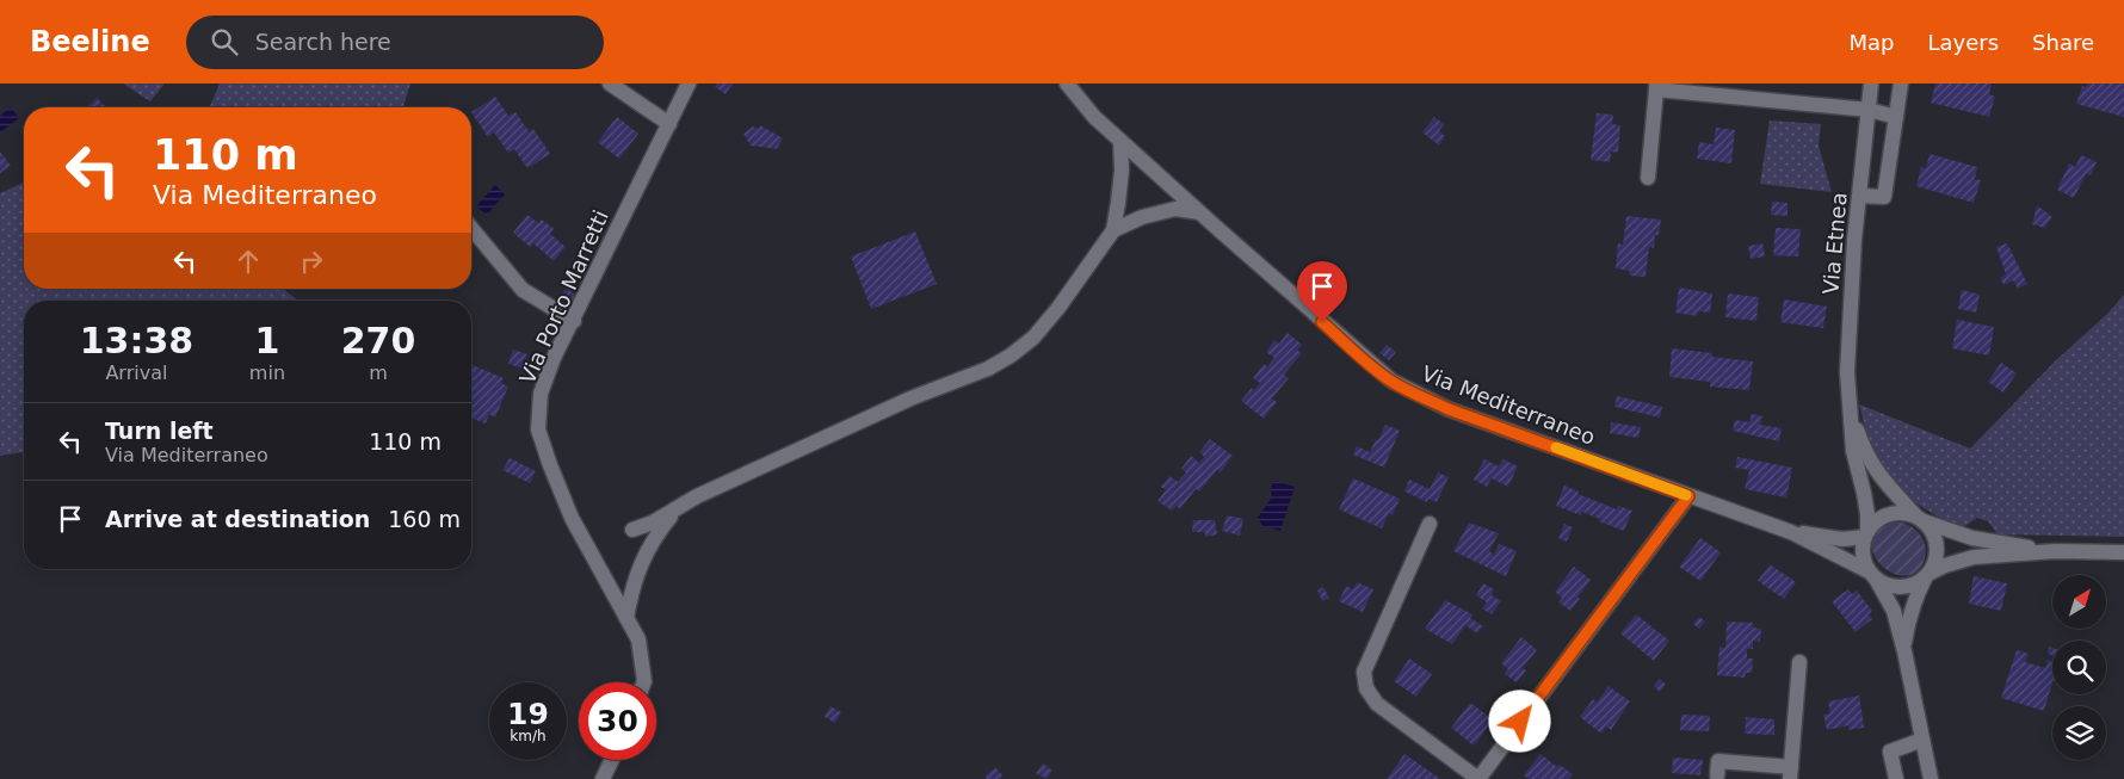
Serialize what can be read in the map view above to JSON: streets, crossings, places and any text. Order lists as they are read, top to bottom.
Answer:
{
  "streets": {
    "street": ["Via Etnea", "Via Porto Marretti", "Via Mediterraneo"]
  },
  "north": "top right",
  "page": {
    "header": "Beeline",
    "search": "Search here",
    "nav": ["Map", "Layers", "Share"],
    "turn": ["110 m", "Via Mediterraneo"],
    "eta": [
      "13:38",
      "Arrival",
      "1",
      "min",
      "270",
      "m"
    ],
    "list": [
      {
        "name": "Turn left",
        "note": "Via Mediterraneo",
        "value": "110 m"
      },
      {
        "name": "Arrive at destination",
        "value": "160 m"
      }
    ],
    "speed": "19 km/h",
    "limit": "30"
  }
}
